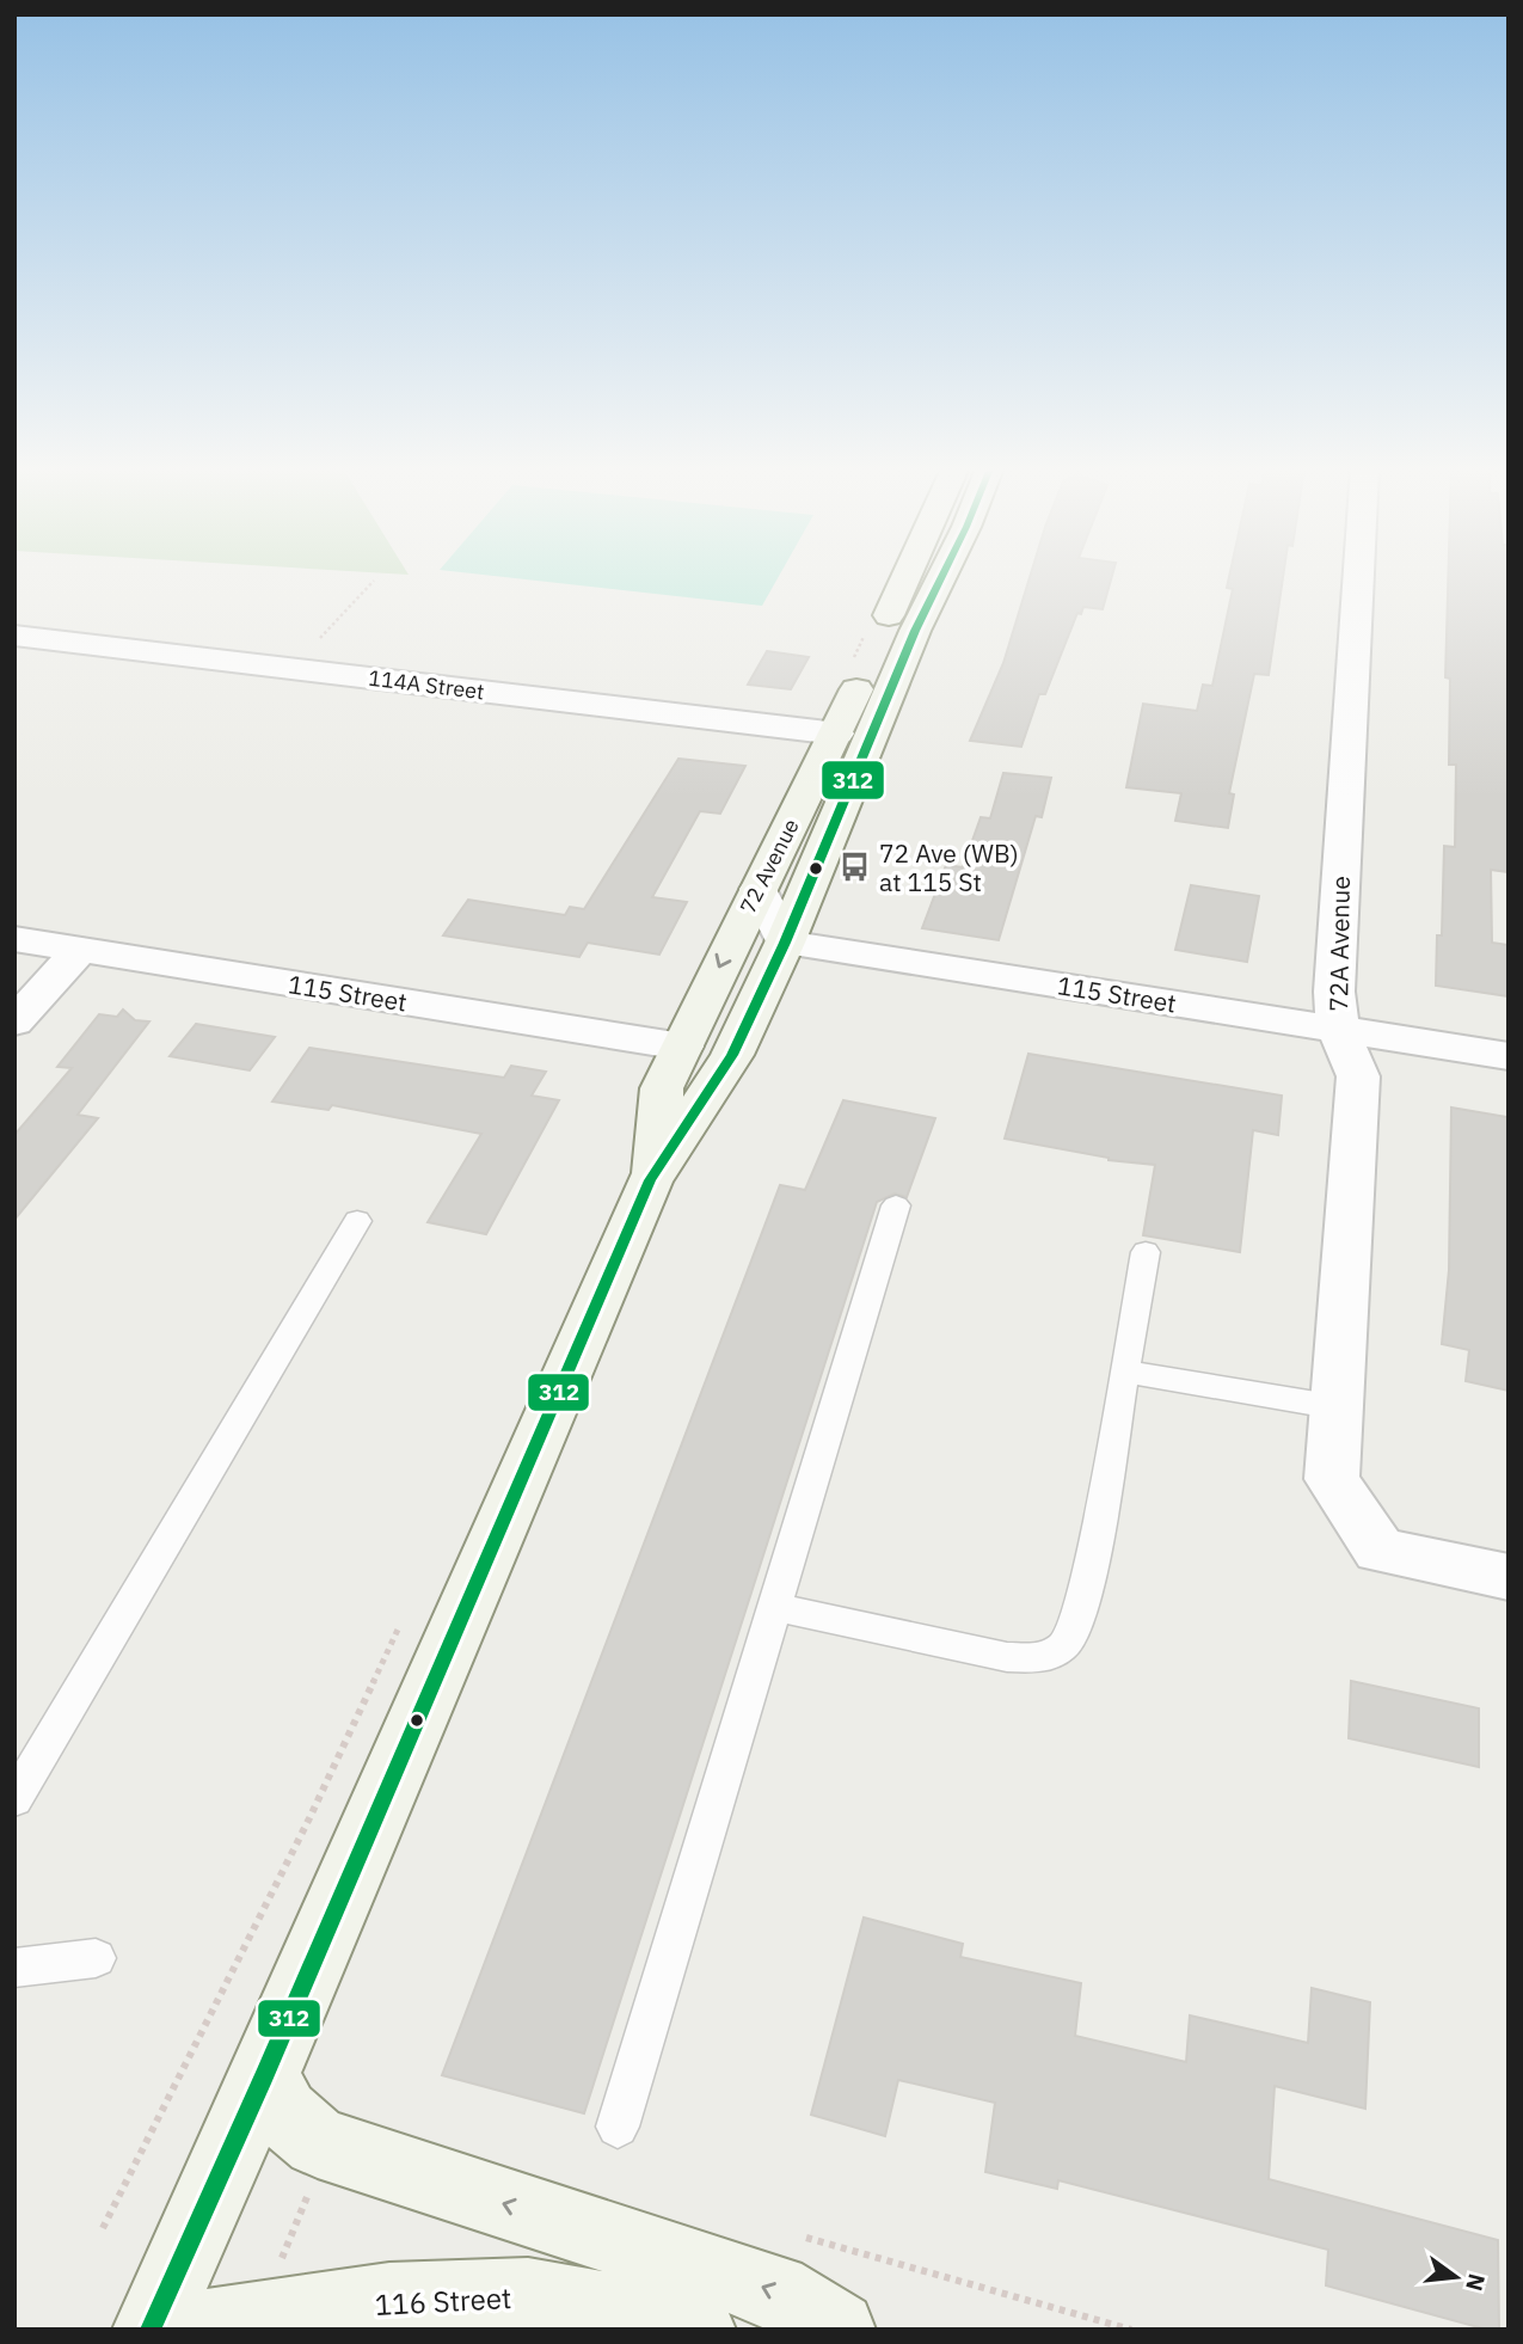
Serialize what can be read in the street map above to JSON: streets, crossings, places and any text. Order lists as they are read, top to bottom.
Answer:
{
  "streets": {
    "main road": ["72 Avenue", "116 Street"],
    "street": ["114A Street", "72A Avenue", "115 Street"]
  },
  "crossings": [
    ["114A Street", "72 Avenue"],
    ["72 Avenue", "115 Street"],
    ["72A Avenue", "115 Street"]
  ],
  "places": {
    "bus stop": ["72 Ave (WB) at 115 St"]
  },
  "lines": ["transit line 312"],
  "north": "right"
}
